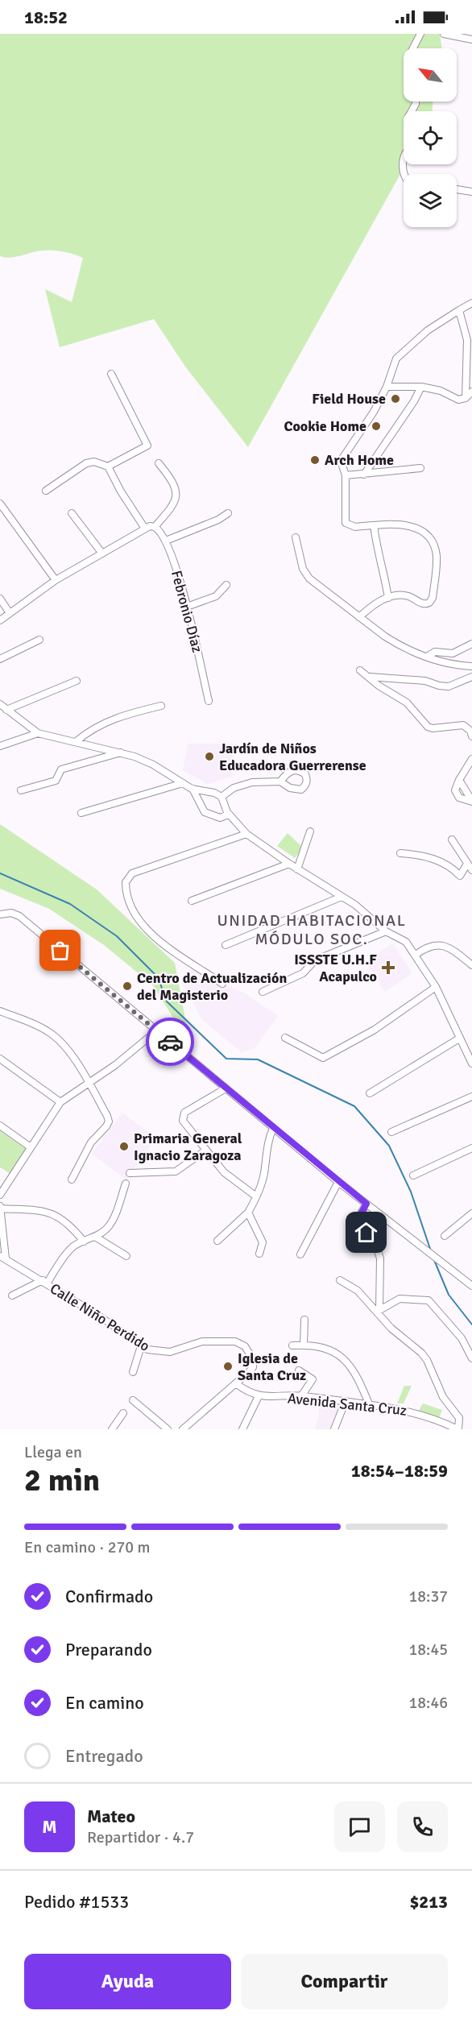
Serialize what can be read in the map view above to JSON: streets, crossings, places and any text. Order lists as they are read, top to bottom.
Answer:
{
  "streets": {
    "street": ["Febronio Díaz", "Calle Niño Perdido", "Avenida Santa Cruz"]
  },
  "crossings": [
    ["Calle Niño Perdido", "Avenida Santa Cruz"]
  ],
  "districts": ["UNIDAD HABITACIONAL MÓDULO SOC."],
  "places": {
    "other": [
      "Field House",
      "Cookie Home",
      "Arch Home",
      "Jardín de Niños Educadora Guerrerense",
      "Centro de Actualización del Magisterio",
      "Primaria General Ignacio Zaragoza",
      "Iglesia de Santa Cruz"
    ],
    "health": ["ISSSTE U.H.F Acapulco"]
  },
  "north": "top left",
  "page": {
    "status": "18:52",
    "heading": ["2 min", "Llega en", "18:54–18:59"],
    "panel": [
      "Mateo",
      "Repartidor · 4.7",
      "Pedido #1533",
      "$213"
    ],
    "bar": "En camino · 270 m",
    "list": [
      ["Confirmado", "18:37"],
      ["Preparando", "18:45"],
      ["En camino", "18:46"],
      "Entregado"
    ],
    "round": "M",
    "buttons": ["Ayuda", "Compartir"]
  }
}
